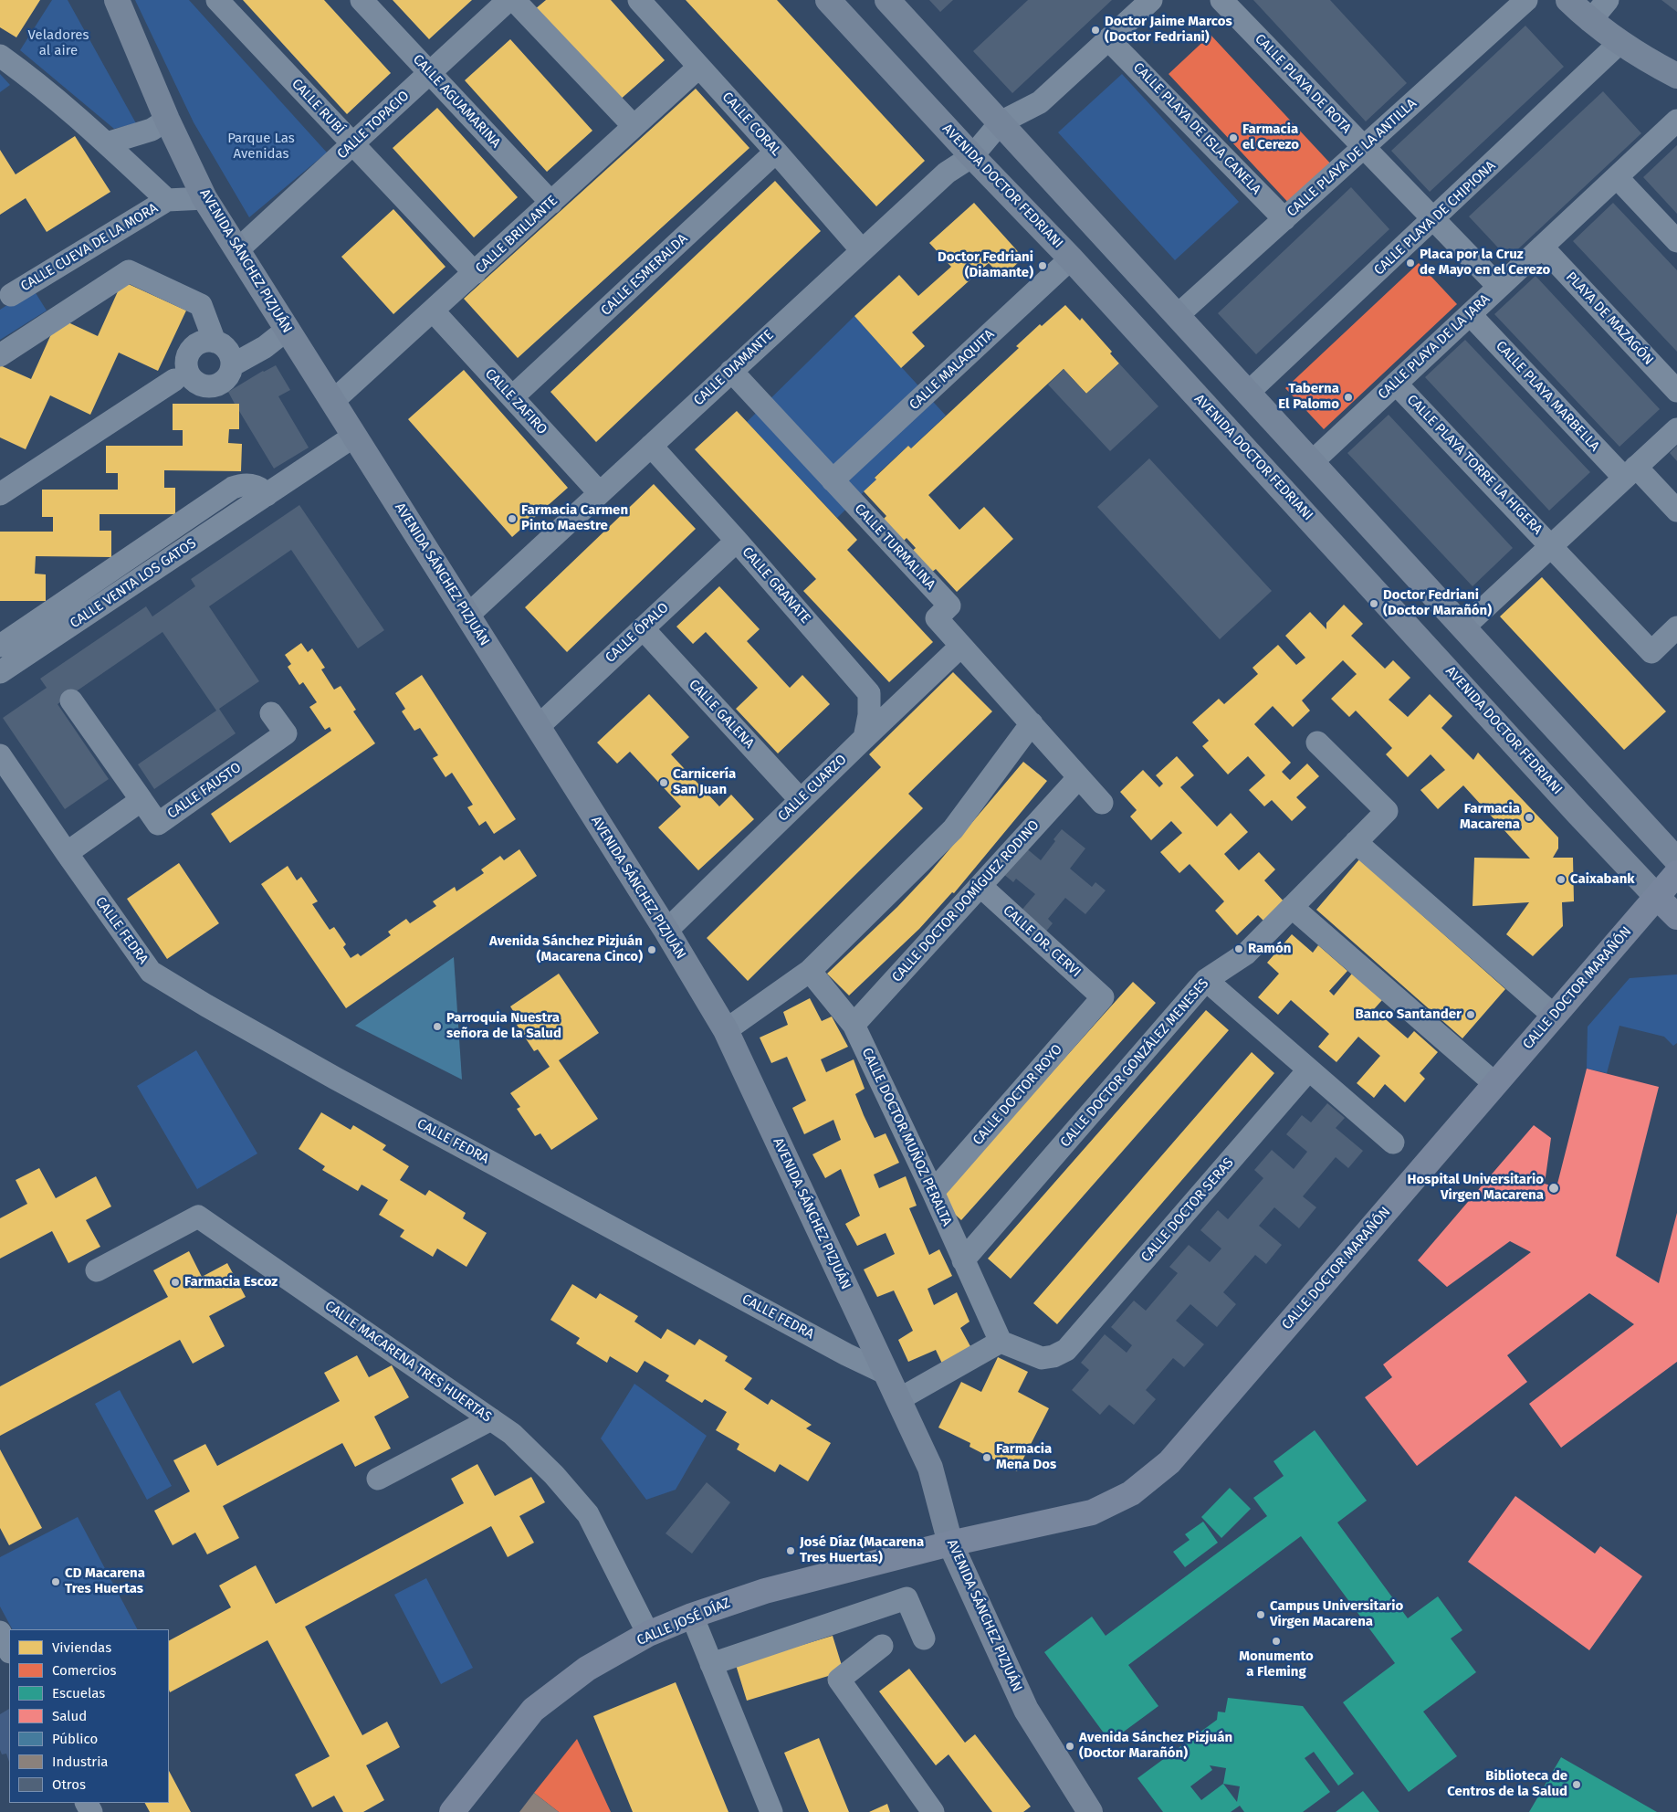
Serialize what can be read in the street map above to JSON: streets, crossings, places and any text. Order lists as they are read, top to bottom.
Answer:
{
  "streets": {
    "main road": [
      "AVENIDA DOCTOR FEDRIANI",
      "AVENIDA SÁNCHEZ PIZJUÁN",
      "CALLE DOCTOR MARAÑÓN",
      "CALLE JOSÉ DÍAZ"
    ],
    "street": [
      "CALLE PLAYA DE ROTA",
      "CALLE AGUAMARINA",
      "CALLE RUBÍ",
      "CALLE CORAL",
      "CALLE TOPACIO",
      "CALLE PLAYA DE ISLA CANELA",
      "CALLE PLAYA DE LA ANTILLA",
      "CALLE PLAYA DE CHIPIONA",
      "CALLE BRILLANTE",
      "CALLE CUEVA DE LA MORA",
      "CALLE ESMERALDA",
      "PLAYA DE MAZAGÓN",
      "CALLE PLAYA DE LA JARA",
      "CALLE DIAMANTE",
      "CALLE MALAQUITA",
      "CALLE PLAYA MARBELLA",
      "CALLE ZAFIRO",
      "CALLE PLAYA TORRE LA HIGERA",
      "CALLE TURMALINA",
      "CALLE VENTA LOS GATOS",
      "CALLE GRANATE",
      "CALLE ÓPALO",
      "CALLE GALENA",
      "CALLE CUARZO",
      "CALLE FAUSTO",
      "CALLE DOCTOR DOMÍGUEZ RODINO",
      "CALLE FEDRA",
      "CALLE DR. CERVI",
      "CALLE DOCTOR GONZÁLEZ MENESES",
      "CALLE DOCTOR ROYO",
      "CALLE DOCTOR MUÑOZ PERALTA",
      "CALLE DOCTOR SERAS",
      "CALLE MACARENA TRES HUERTAS"
    ]
  },
  "crossings": [
    ["CALLE PLAYA DE ROTA", "CALLE PLAYA DE LA ANTILLA"],
    ["CALLE PLAYA DE ROTA", "CALLE PLAYA DE CHIPIONA"],
    ["CALLE PLAYA DE ROTA", "CALLE PLAYA DE LA JARA"],
    ["CALLE AGUAMARINA", "CALLE TOPACIO"],
    ["CALLE AGUAMARINA", "CALLE BRILLANTE"],
    ["CALLE RUBÍ", "CALLE TOPACIO"],
    ["CALLE RUBÍ", "CALLE BRILLANTE"],
    ["CALLE CORAL", "CALLE BRILLANTE"],
    ["CALLE CORAL", "CALLE ESMERALDA"],
    ["CALLE CORAL", "CALLE DIAMANTE"],
    ["CALLE TOPACIO", "AVENIDA SÁNCHEZ PIZJUÁN"],
    ["CALLE PLAYA DE ISLA CANELA", "CALLE PLAYA DE LA ANTILLA"],
    ["AVENIDA DOCTOR FEDRIANI", "CALLE DIAMANTE"],
    ["AVENIDA DOCTOR FEDRIANI", "CALLE MALAQUITA"],
    ["AVENIDA DOCTOR FEDRIANI", "CALLE DOCTOR MARAÑÓN"],
    ["CALLE BRILLANTE", "AVENIDA SÁNCHEZ PIZJUÁN"],
    ["CALLE BRILLANTE", "CALLE ZAFIRO"],
    ["AVENIDA SÁNCHEZ PIZJUÁN", "CALLE DIAMANTE"],
    ["AVENIDA SÁNCHEZ PIZJUÁN", "CALLE VENTA LOS GATOS"],
    ["AVENIDA SÁNCHEZ PIZJUÁN", "CALLE ÓPALO"],
    ["AVENIDA SÁNCHEZ PIZJUÁN", "CALLE CUARZO"],
    ["AVENIDA SÁNCHEZ PIZJUÁN", "CALLE FEDRA"],
    ["AVENIDA SÁNCHEZ PIZJUÁN", "CALLE DOCTOR MARAÑÓN"],
    ["AVENIDA SÁNCHEZ PIZJUÁN", "CALLE JOSÉ DÍAZ"],
    ["CALLE ESMERALDA", "CALLE ZAFIRO"],
    ["PLAYA DE MAZAGÓN", "CALLE PLAYA DE LA JARA"],
    ["CALLE PLAYA DE LA JARA", "CALLE PLAYA MARBELLA"],
    ["CALLE PLAYA DE LA JARA", "CALLE PLAYA TORRE LA HIGERA"],
    ["CALLE DIAMANTE", "CALLE ZAFIRO"],
    ["CALLE DIAMANTE", "CALLE TURMALINA"],
    ["CALLE DIAMANTE", "CALLE GRANATE"],
    ["CALLE MALAQUITA", "CALLE TURMALINA"],
    ["CALLE TURMALINA", "CALLE CUARZO"],
    ["CALLE TURMALINA", "CALLE DOCTOR DOMÍGUEZ RODINO"],
    ["CALLE GRANATE", "CALLE ÓPALO"],
    ["CALLE GRANATE", "CALLE CUARZO"],
    ["CALLE ÓPALO", "CALLE GALENA"],
    ["CALLE GALENA", "CALLE CUARZO"],
    ["CALLE DOCTOR DOMÍGUEZ RODINO", "CALLE DR. CERVI"],
    ["CALLE DOCTOR DOMÍGUEZ RODINO", "CALLE DOCTOR MUÑOZ PERALTA"],
    ["CALLE DR. CERVI", "CALLE DOCTOR ROYO"],
    ["CALLE DOCTOR MARAÑÓN", "CALLE JOSÉ DÍAZ"],
    ["CALLE DOCTOR GONZÁLEZ MENESES", "CALLE DOCTOR MUÑOZ PERALTA"],
    ["CALLE DOCTOR ROYO", "CALLE DOCTOR MUÑOZ PERALTA"],
    ["CALLE DOCTOR MUÑOZ PERALTA", "CALLE DOCTOR SERAS"],
    ["CALLE MACARENA TRES HUERTAS", "CALLE JOSÉ DÍAZ"]
  ],
  "parks": ["Veladores al aire", "Parque Las Avenidas"],
  "places": [
    "Doctor Jaime Marcos (Doctor Fedriani)",
    "Farmacia el Cerezo",
    "Placa por la Cruz de Mayo en el Cerezo",
    "Doctor Fedriani (Diamante)",
    "Taberna El Palomo",
    "Farmacia Carmen Pinto Maestre",
    "Doctor Fedriani (Doctor Marañón)",
    "Carnicería San Juan",
    "Farmacia Macarena",
    "Caixabank",
    "Ramón",
    "Avenida Sánchez Pizjuán (Macarena Cinco)",
    "Banco Santander",
    "Parroquia Nuestra señora de la Salud",
    "Hospital Universitario Virgen Macarena",
    "Farmacia Escoz",
    "Farmacia Mena Dos",
    "José Díaz (Macarena Tres Huertas)",
    "CD Macarena Tres Huertas",
    "Campus Universitario Virgen Macarena",
    "Monumento a Fleming",
    "Avenida Sánchez Pizjuán (Doctor Marañón)",
    "Biblioteca de Centros de la Salud"
  ],
  "legend": [
    "Viviendas",
    "Comercios",
    "Escuelas",
    "Salud",
    "Público",
    "Industria",
    "Otros"
  ]
}
